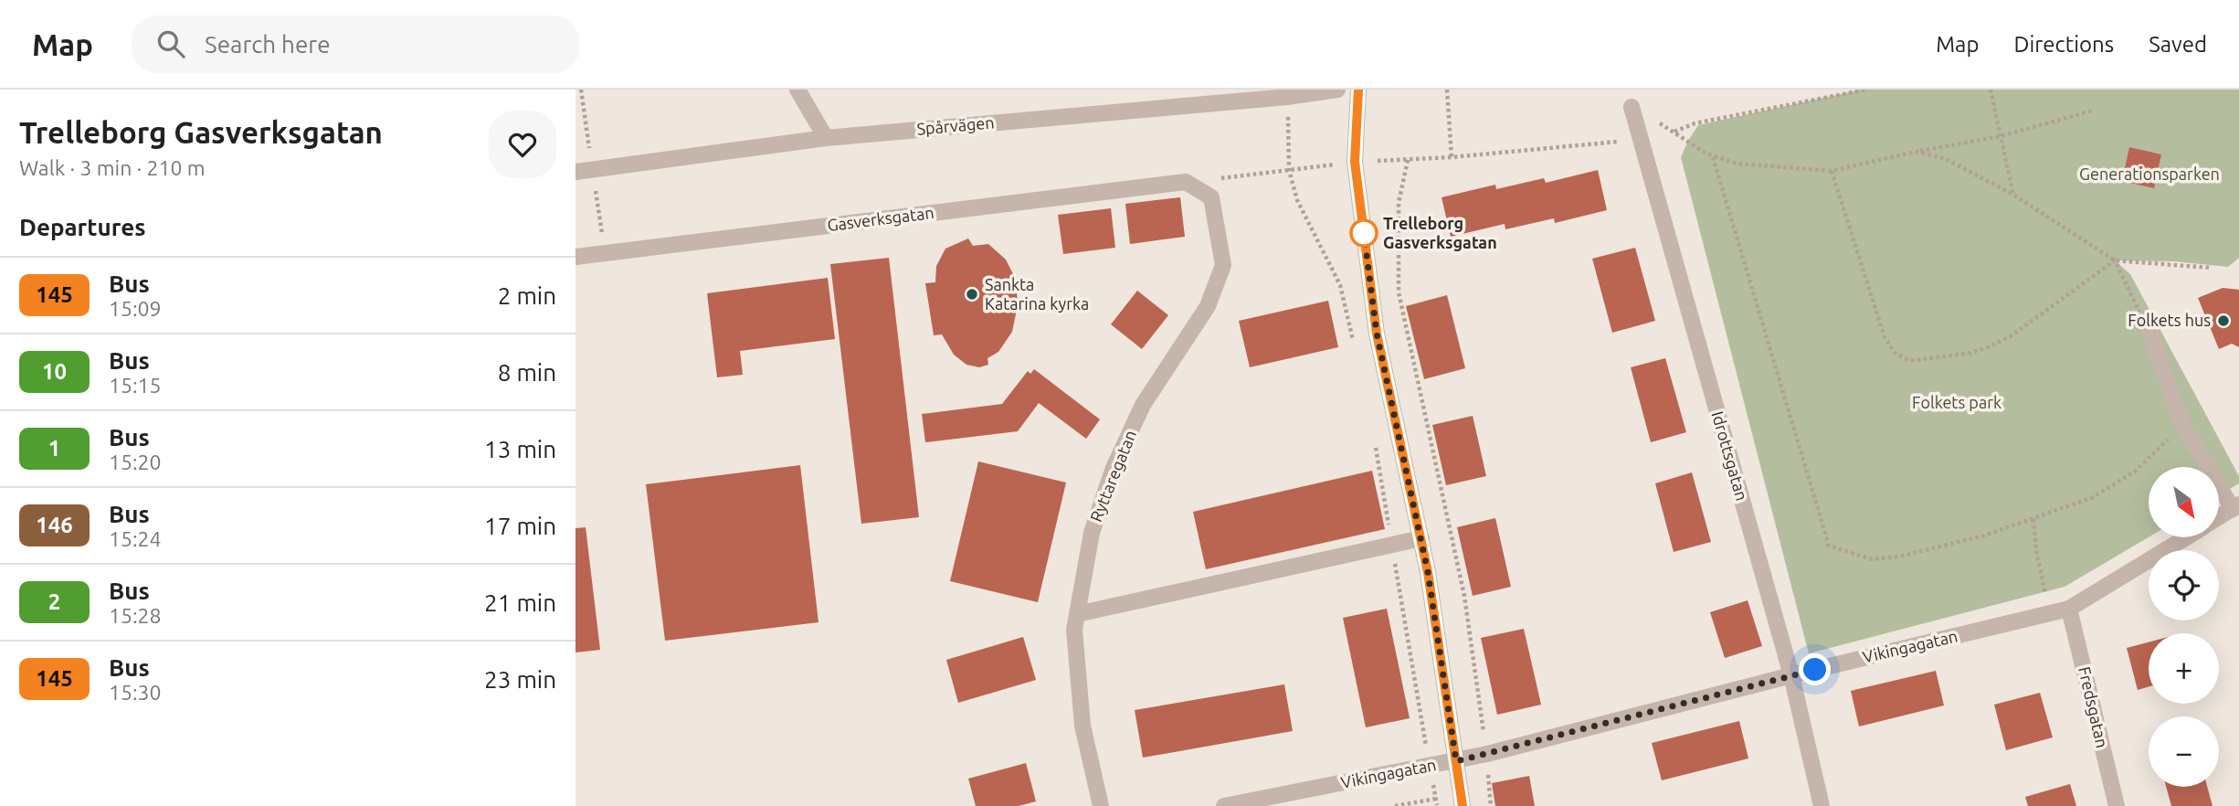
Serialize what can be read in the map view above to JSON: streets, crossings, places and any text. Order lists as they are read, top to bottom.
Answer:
{
  "streets": {
    "street": [
      "Spårvägen",
      "Gasverksgatan",
      "Idrottsgatan",
      "Ryttaregatan",
      "Vikingagatan",
      "Fredsgatan"
    ]
  },
  "crossings": [
    ["Gasverksgatan", "Ryttaregatan"],
    ["Idrottsgatan", "Vikingagatan"],
    ["Vikingagatan", "Fredsgatan"]
  ],
  "parks": ["Generationsparken", "Folkets park"],
  "places": ["Trelleborg Gasverksgatan", "Sankta Katarina kyrka", "Folkets hus"],
  "lines": ["bus line 145"],
  "north": "bottom right",
  "page": {
    "header": "Map",
    "search": "Search here",
    "nav": ["Map", "Directions", "Saved"],
    "heading": [
      ["Trelleborg Gasverksgatan", "Walk · 3 min · 210 m"],
      "Departures"
    ],
    "list": [
      {
        "mark": "145",
        "name": "Bus",
        "note": "15:09",
        "value": "2 min"
      },
      {
        "mark": "10",
        "name": "Bus",
        "note": "15:15",
        "value": "8 min"
      },
      {
        "mark": "1",
        "name": "Bus",
        "note": "15:20",
        "value": "13 min"
      },
      {
        "mark": "146",
        "name": "Bus",
        "note": "15:24",
        "value": "17 min"
      },
      {
        "mark": "2",
        "name": "Bus",
        "note": "15:28",
        "value": "21 min"
      },
      {
        "mark": "145",
        "name": "Bus",
        "note": "15:30",
        "value": "23 min"
      }
    ],
    "map_buttons": ["+", "−"]
  }
}
